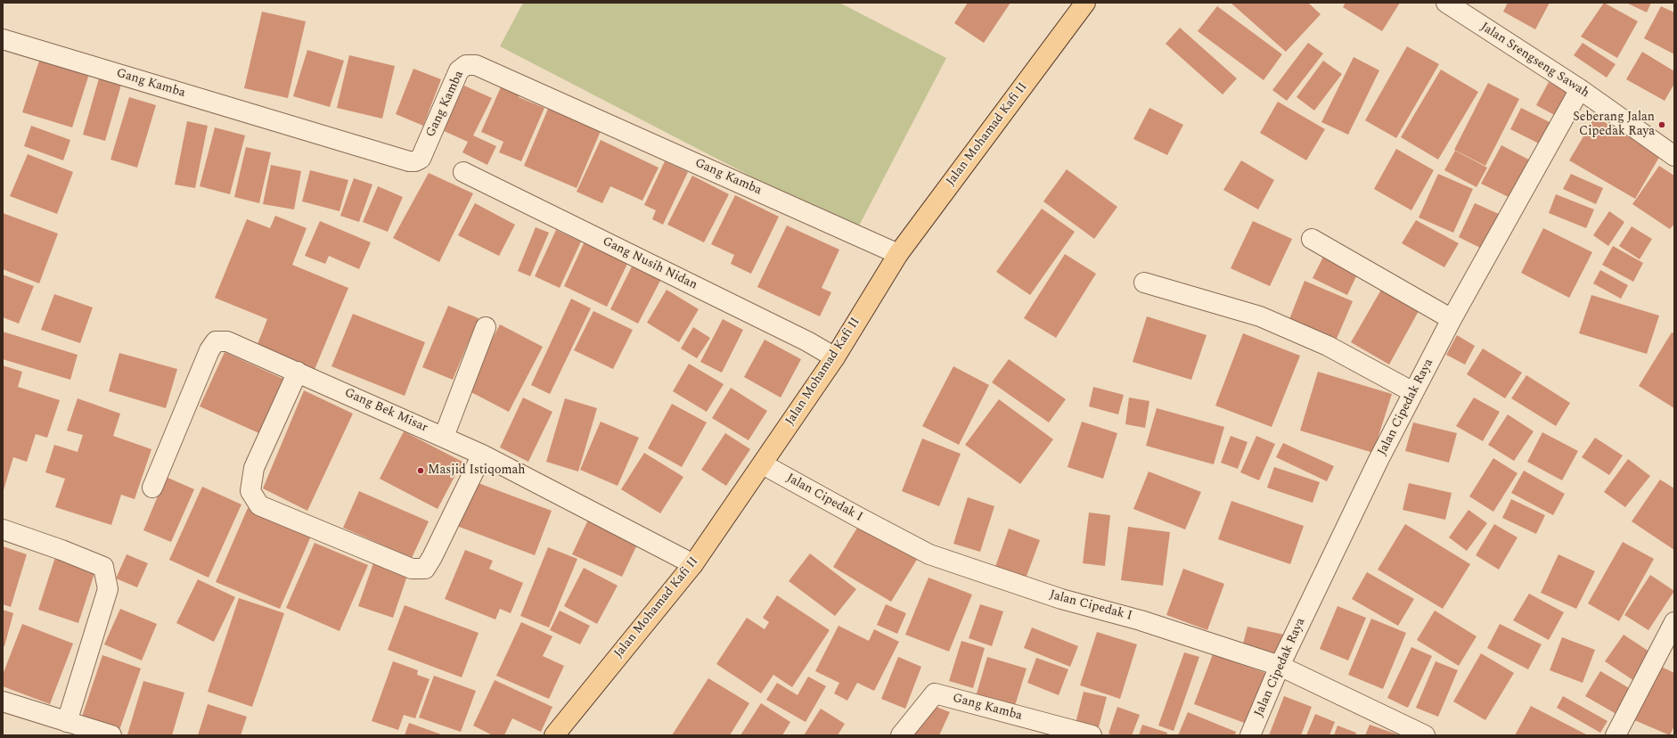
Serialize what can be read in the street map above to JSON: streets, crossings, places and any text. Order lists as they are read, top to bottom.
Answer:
{
  "streets": {
    "main road": ["Jalan Mohamad Kafi II"],
    "street": [
      "Jalan Srengseng Sawah",
      "Gang Kamba",
      "Gang Nusih Nidan",
      "Jalan Cipedak Raya",
      "Gang Bek Misar",
      "Jalan Cipedak I"
    ]
  },
  "crossings": [
    ["Jalan Srengseng Sawah", "Jalan Cipedak Raya"],
    ["Gang Kamba", "Jalan Mohamad Kafi II"],
    ["Jalan Mohamad Kafi II", "Gang Nusih Nidan"],
    ["Jalan Mohamad Kafi II", "Gang Bek Misar"],
    ["Jalan Mohamad Kafi II", "Jalan Cipedak I"],
    ["Jalan Cipedak Raya", "Jalan Cipedak I"]
  ],
  "places": ["Seberang Jalan Cipedak Raya", "Masjid Istiqomah"]
}
